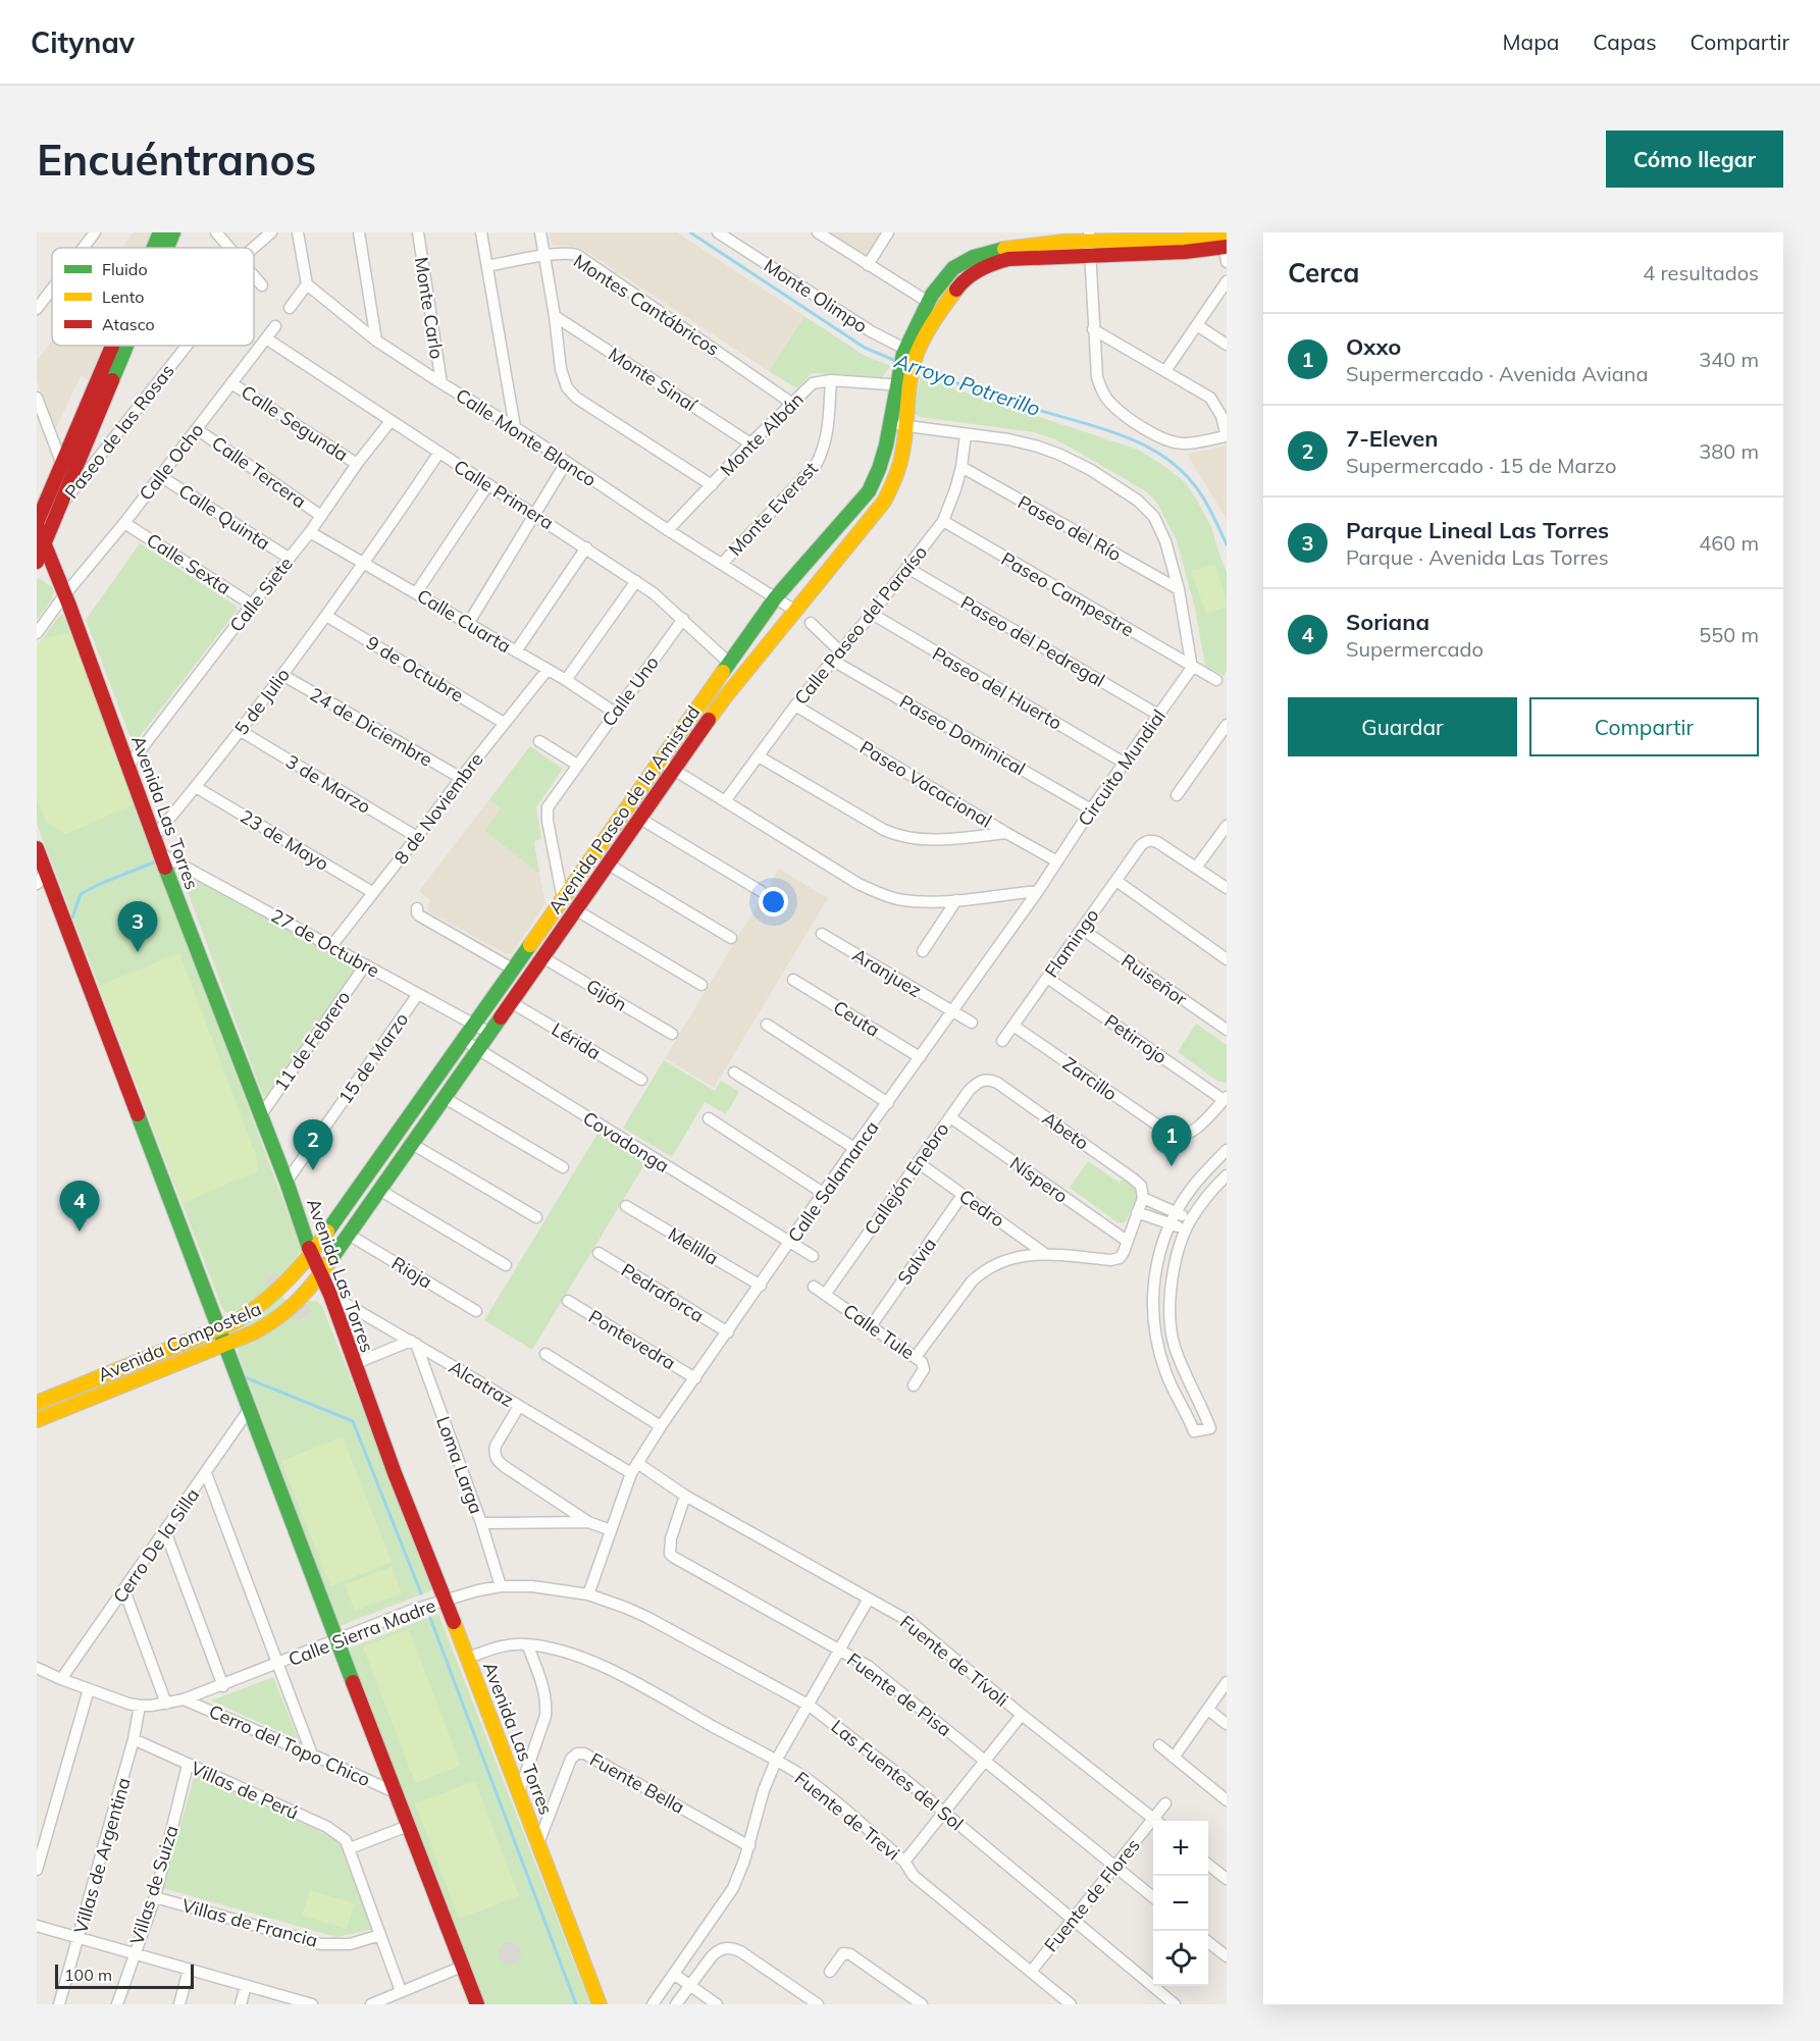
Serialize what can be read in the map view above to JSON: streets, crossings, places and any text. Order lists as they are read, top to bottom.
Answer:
{
  "streets": {
    "street": [
      "Monte Olimpo",
      "Montes Cantábricos",
      "Monte Carlo",
      "Monte Sinaí",
      "Calle Segunda",
      "Paseo de las Rosas",
      "Monte Albán",
      "Calle Monte Blanco",
      "Calle Ocho",
      "Calle Tercera",
      "Calle Primera",
      "Monte Everest",
      "Calle Quinta",
      "Paseo del Río",
      "Calle Sexta",
      "Calle Siete",
      "Paseo Campestre",
      "Calle Cuarta",
      "Calle Paseo del Paraíso",
      "Paseo del Pedregal",
      "9 de Octubre",
      "Paseo del Huerto",
      "Calle Uno",
      "5 de Julio",
      "24 de Diciembre",
      "Paseo Dominical",
      "Circuito Mundial",
      "3 de Marzo",
      "Paseo Vacacional",
      "8 de Noviembre",
      "Avenida Paseo de la Amistad",
      "Avenida Las Torres",
      "23 de Mayo",
      "27 de Octubre",
      "Flamingo",
      "Aranjuez",
      "Ruiseñor",
      "Gijón",
      "Ceuta",
      "Petirrojo",
      "11 de Febrero",
      "Lérida",
      "15 de Marzo",
      "Zarcillo",
      "Abeto",
      "Covadonga",
      "Callejón Enebro",
      "Níspero",
      "Calle Salamanca",
      "Cedro",
      "Melilla",
      "Salvia",
      "Rioja",
      "Pedraforca",
      "Calle Tule",
      "Pontevedra",
      "Avenida Compostela",
      "Alcatraz",
      "Loma Larga",
      "Cerro De la Silla",
      "Calle Sierra Madre",
      "Fuente de Tívoli",
      "Fuente de Pisa",
      "Cerro del Topo Chico",
      "Las Fuentes del Sol",
      "Fuente Bella",
      "Villas de Perú",
      "Fuente de Trevi",
      "Villas de Argentina",
      "Villas de Suiza",
      "Fuente de Flores",
      "Villas de Francia"
    ]
  },
  "crossings": [
    ["Monte Olimpo", "Monte Albán"],
    ["Monte Olimpo", "Avenida Paseo de la Amistad"],
    ["Montes Cantábricos", "Monte Albán"],
    ["Monte Carlo", "Calle Monte Blanco"],
    ["Monte Sinaí", "Monte Albán"],
    ["Calle Segunda", "Calle Ocho"],
    ["Calle Segunda", "Calle Siete"],
    ["Monte Albán", "Calle Monte Blanco"],
    ["Monte Albán", "Monte Everest"],
    ["Monte Albán", "Avenida Paseo de la Amistad"],
    ["Calle Monte Blanco", "Monte Everest"],
    ["Calle Monte Blanco", "Avenida Paseo de la Amistad"],
    ["Calle Ocho", "Calle Tercera"],
    ["Calle Ocho", "Calle Primera"],
    ["Calle Ocho", "Calle Quinta"],
    ["Calle Ocho", "Calle Sexta"],
    ["Calle Ocho", "Avenida Las Torres"],
    ["Calle Tercera", "Calle Siete"],
    ["Calle Primera", "Calle Siete"],
    ["Calle Primera", "Calle Uno"],
    ["Calle Primera", "5 de Julio"],
    ["Calle Primera", "Avenida Paseo de la Amistad"],
    ["Calle Quinta", "Calle Siete"],
    ["Paseo del Río", "Calle Paseo del Paraíso"],
    ["Calle Sexta", "Calle Siete"],
    ["Calle Siete", "Calle Cuarta"],
    ["Calle Siete", "Avenida Las Torres"],
    ["Paseo Campestre", "Calle Paseo del Paraíso"],
    ["Paseo Campestre", "Circuito Mundial"],
    ["Calle Cuarta", "Calle Uno"],
    ["Calle Cuarta", "5 de Julio"],
    ["Calle Cuarta", "8 de Noviembre"],
    ["Calle Paseo del Paraíso", "Paseo del Pedregal"],
    ["Calle Paseo del Paraíso", "Paseo del Huerto"],
    ["Calle Paseo del Paraíso", "Paseo Dominical"],
    ["Calle Paseo del Paraíso", "Paseo Vacacional"],
    ["Paseo del Pedregal", "Circuito Mundial"],
    ["9 de Octubre", "5 de Julio"],
    ["9 de Octubre", "8 de Noviembre"],
    ["Paseo del Huerto", "Circuito Mundial"],
    ["Calle Uno", "Avenida Paseo de la Amistad"],
    ["5 de Julio", "24 de Diciembre"],
    ["5 de Julio", "3 de Marzo"],
    ["5 de Julio", "Avenida Las Torres"],
    ["5 de Julio", "23 de Mayo"],
    ["24 de Diciembre", "8 de Noviembre"],
    ["Paseo Dominical", "Circuito Mundial"],
    ["Circuito Mundial", "Paseo Vacacional"],
    ["Circuito Mundial", "Calle Salamanca"],
    ["3 de Marzo", "8 de Noviembre"],
    ["8 de Noviembre", "23 de Mayo"],
    ["8 de Noviembre", "27 de Octubre"],
    ["Avenida Paseo de la Amistad", "Avenida Las Torres"],
    ["Avenida Paseo de la Amistad", "27 de Octubre"],
    ["Avenida Paseo de la Amistad", "Gijón"],
    ["Avenida Paseo de la Amistad", "Lérida"],
    ["Avenida Paseo de la Amistad", "Covadonga"],
    ["Avenida Paseo de la Amistad", "Rioja"],
    ["Avenida Paseo de la Amistad", "Avenida Compostela"],
    ["Avenida Las Torres", "27 de Octubre"],
    ["Avenida Las Torres", "11 de Febrero"],
    ["Avenida Las Torres", "15 de Marzo"],
    ["Avenida Las Torres", "Avenida Compostela"],
    ["Avenida Las Torres", "Alcatraz"],
    ["Avenida Las Torres", "Calle Sierra Madre"],
    ["Avenida Las Torres", "Fuente Bella"],
    ["Avenida Las Torres", "Fuente de Trevi"],
    ["27 de Octubre", "11 de Febrero"],
    ["27 de Octubre", "15 de Marzo"],
    ["Flamingo", "Ruiseñor"],
    ["Flamingo", "Petirrojo"],
    ["Flamingo", "Zarcillo"],
    ["Aranjuez", "Calle Salamanca"],
    ["Ceuta", "Calle Salamanca"],
    ["Petirrojo", "Zarcillo"],
    ["Abeto", "Callejón Enebro"],
    ["Covadonga", "Calle Salamanca"],
    ["Callejón Enebro", "Níspero"],
    ["Callejón Enebro", "Cedro"],
    ["Callejón Enebro", "Calle Tule"],
    ["Calle Salamanca", "Melilla"],
    ["Calle Salamanca", "Pedraforca"],
    ["Calle Salamanca", "Pontevedra"],
    ["Calle Salamanca", "Alcatraz"],
    ["Calle Salamanca", "Calle Sierra Madre"],
    ["Calle Salamanca", "Fuente de Tívoli"],
    ["Calle Salamanca", "Las Fuentes del Sol"],
    ["Cedro", "Salvia"],
    ["Salvia", "Calle Tule"],
    ["Alcatraz", "Loma Larga"],
    ["Loma Larga", "Calle Sierra Madre"],
    ["Calle Sierra Madre", "Cerro del Topo Chico"],
    ["Calle Sierra Madre", "Las Fuentes del Sol"],
    ["Calle Sierra Madre", "Villas de Argentina"],
    ["Fuente de Tívoli", "Fuente de Pisa"],
    ["Fuente de Pisa", "Fuente de Flores"],
    ["Las Fuentes del Sol", "Fuente de Flores"],
    ["Villas de Perú", "Villas de Argentina"],
    ["Villas de Perú", "Villas de Suiza"],
    ["Villas de Perú", "Villas de Francia"],
    ["Fuente de Trevi", "Fuente de Flores"],
    ["Villas de Suiza", "Villas de Francia"]
  ],
  "water": ["Arroyo Potrerillo"],
  "legend": ["Fluido", "Lento", "Atasco"],
  "scale_bar": "100 m",
  "page": {
    "header": "Citynav",
    "nav": ["Mapa", "Capas", "Compartir"],
    "buttons": [
      "Cómo llegar",
      ["Guardar", "Compartir"]
    ],
    "title": "Encuéntranos",
    "heading": ["Cerca", "4 resultados"],
    "list": [
      {
        "mark": "1",
        "name": "Oxxo",
        "note": "Supermercado · Avenida Aviana",
        "value": "340 m"
      },
      {
        "mark": "2",
        "name": "7-Eleven",
        "note": "Supermercado · 15 de Marzo",
        "value": "380 m"
      },
      {
        "mark": "3",
        "name": "Parque Lineal Las Torres",
        "note": "Parque · Avenida Las Torres",
        "value": "460 m"
      },
      {
        "mark": "4",
        "name": "Soriana",
        "note": "Supermercado",
        "value": "550 m"
      }
    ],
    "pins": [
      "3",
      "1",
      "2",
      "4"
    ],
    "map_buttons": ["+", "−"],
    "scale": "100 m"
  }
}
